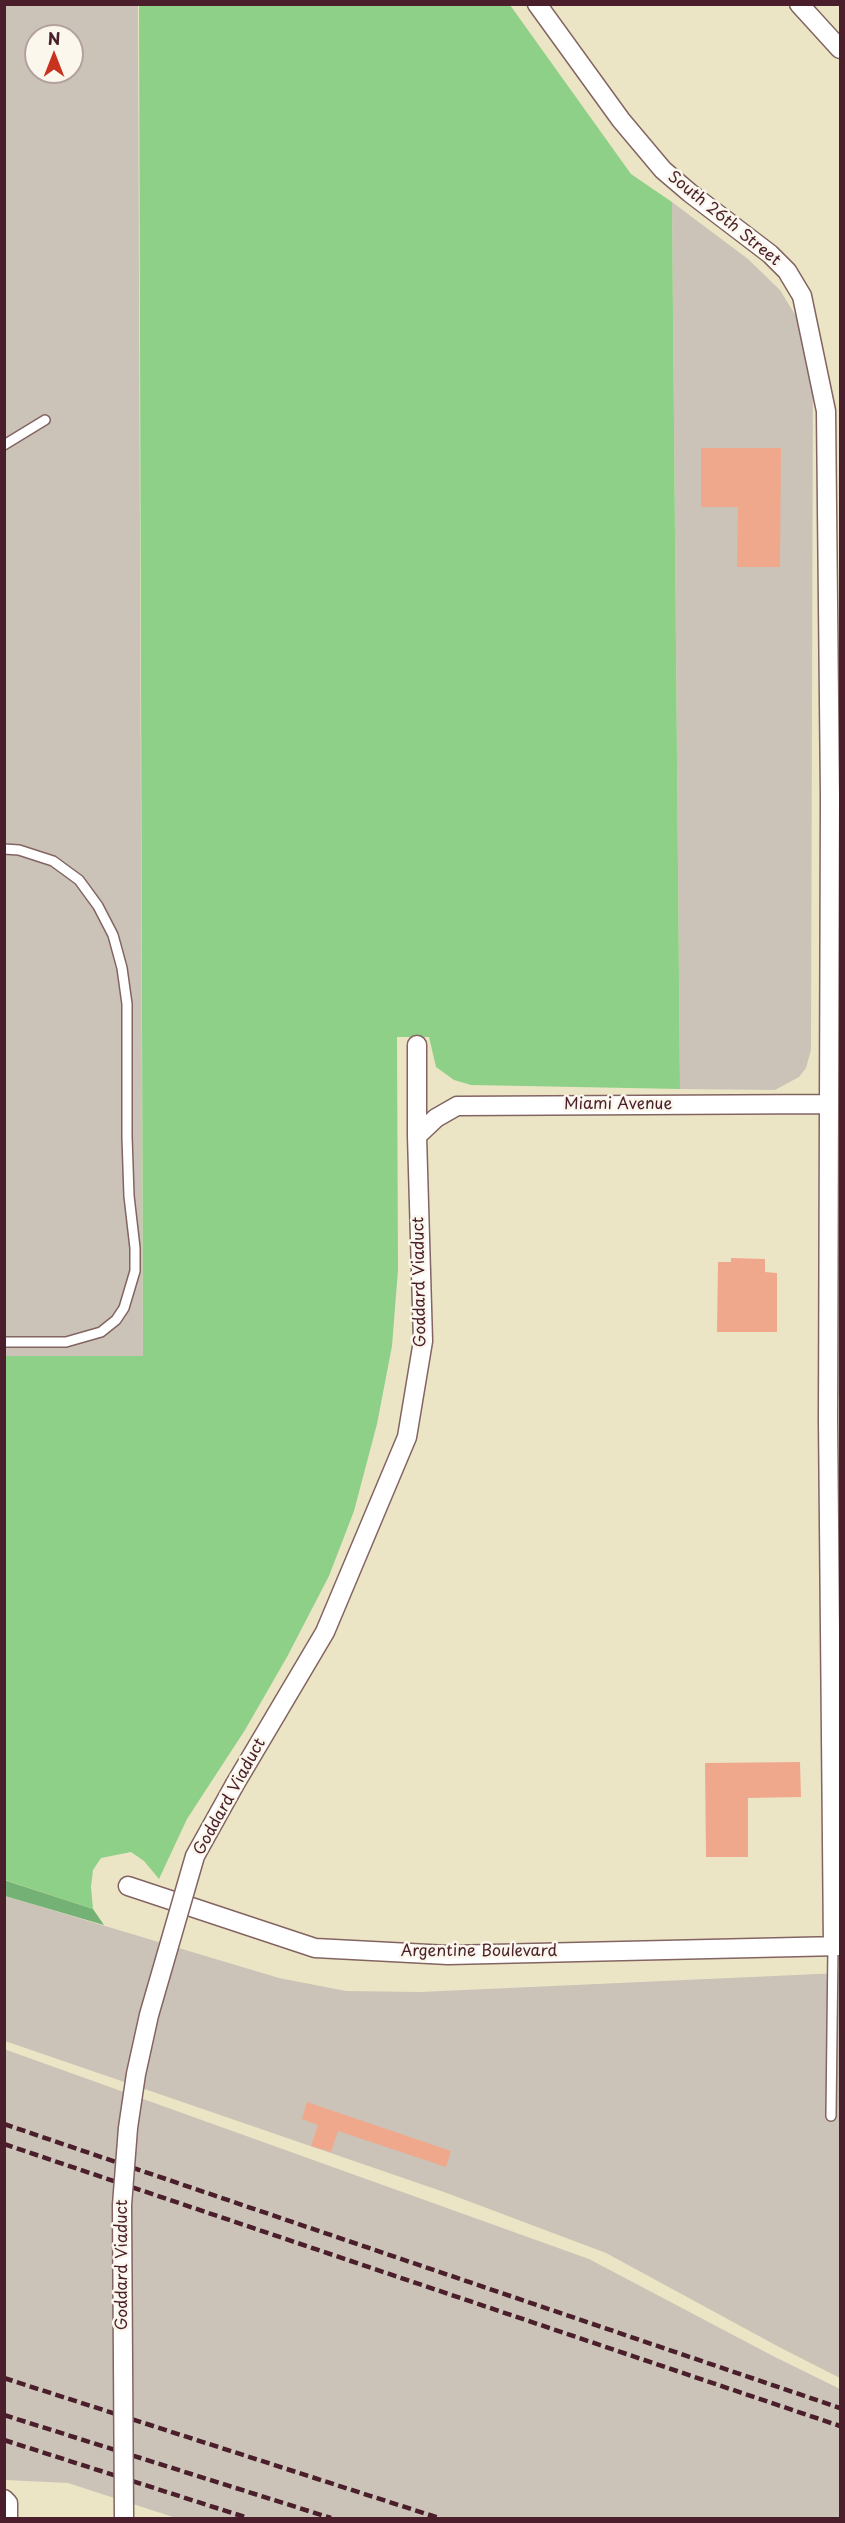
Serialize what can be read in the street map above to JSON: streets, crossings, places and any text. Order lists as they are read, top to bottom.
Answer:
{
  "streets": {
    "street": [
      "South 26th Street",
      "Miami Avenue",
      "Goddard Viaduct",
      "Argentine Boulevard"
    ]
  },
  "crossings": [
    ["South 26th Street", "Miami Avenue"],
    ["South 26th Street", "Argentine Boulevard"],
    ["Miami Avenue", "Goddard Viaduct"]
  ],
  "north": "top"
}
